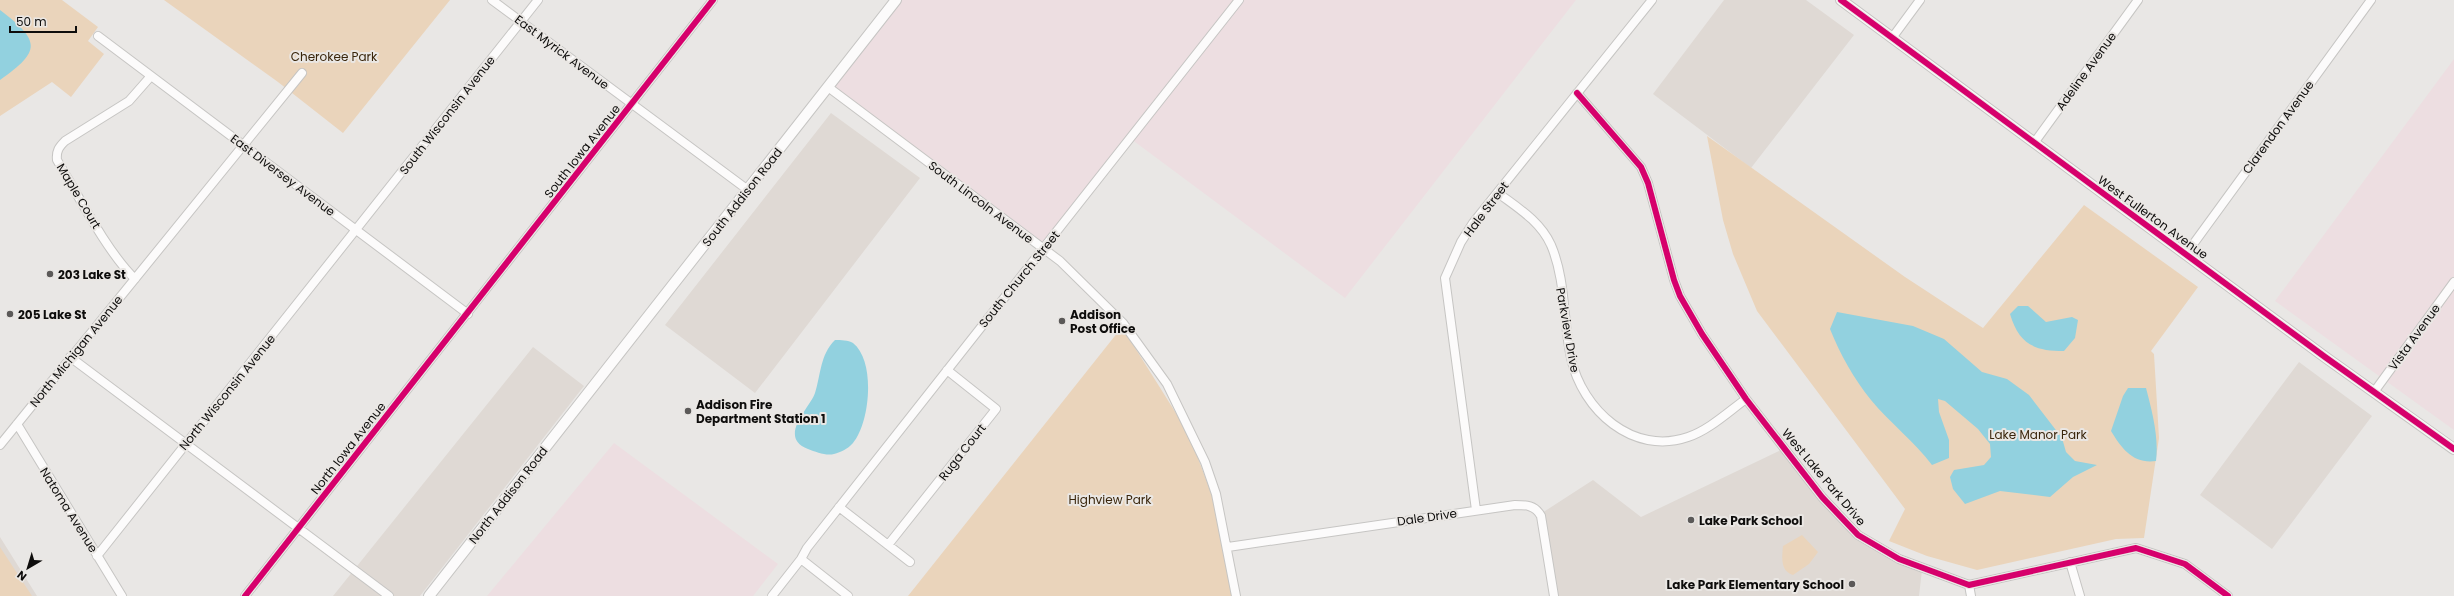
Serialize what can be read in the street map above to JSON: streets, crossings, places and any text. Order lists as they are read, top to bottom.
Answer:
{
  "streets": {
    "street": [
      "East Myrick Avenue",
      "Adeline Avenue",
      "South Wisconsin Avenue",
      "Clarendon Avenue",
      "South Iowa Avenue",
      "East Diversey Avenue",
      "Maple Court",
      "South Addison Road",
      "South Lincoln Avenue",
      "Hale Street",
      "West Fullerton Avenue",
      "South Church Street",
      "Parkview Drive",
      "Vista Avenue",
      "North Michigan Avenue",
      "North Wisconsin Avenue",
      "North Iowa Avenue",
      "Ruga Court",
      "West Lake Park Drive",
      "North Addison Road",
      "Natoma Avenue",
      "Dale Drive"
    ]
  },
  "crossings": [
    ["East Myrick Avenue", "South Wisconsin Avenue"],
    ["East Myrick Avenue", "South Iowa Avenue"],
    ["East Myrick Avenue", "South Addison Road"],
    ["Adeline Avenue", "West Fullerton Avenue"],
    ["South Wisconsin Avenue", "East Diversey Avenue"],
    ["South Wisconsin Avenue", "North Wisconsin Avenue"],
    ["Clarendon Avenue", "West Fullerton Avenue"],
    ["South Iowa Avenue", "East Diversey Avenue"],
    ["South Iowa Avenue", "North Iowa Avenue"],
    ["East Diversey Avenue", "Maple Court"],
    ["East Diversey Avenue", "North Michigan Avenue"],
    ["East Diversey Avenue", "North Wisconsin Avenue"],
    ["East Diversey Avenue", "North Iowa Avenue"],
    ["Maple Court", "North Michigan Avenue"],
    ["South Addison Road", "South Lincoln Avenue"],
    ["South Addison Road", "North Addison Road"],
    ["South Lincoln Avenue", "South Church Street"],
    ["South Lincoln Avenue", "Dale Drive"],
    ["Hale Street", "Parkview Drive"],
    ["Hale Street", "West Lake Park Drive"],
    ["Hale Street", "Dale Drive"],
    ["West Fullerton Avenue", "Vista Avenue"],
    ["South Church Street", "Ruga Court"],
    ["Parkview Drive", "West Lake Park Drive"],
    ["North Michigan Avenue", "Natoma Avenue"],
    ["North Wisconsin Avenue", "Natoma Avenue"]
  ],
  "parks": ["Cherokee Park", "Lake Manor Park", "Highview Park"],
  "places": [
    "203 Lake St",
    "205 Lake St",
    "Addison Post Office",
    "Addison Fire Department Station 1",
    "Lake Park School",
    "Lake Park Elementary School"
  ],
  "scale_bar": "50 m",
  "north": "bottom left"
}
